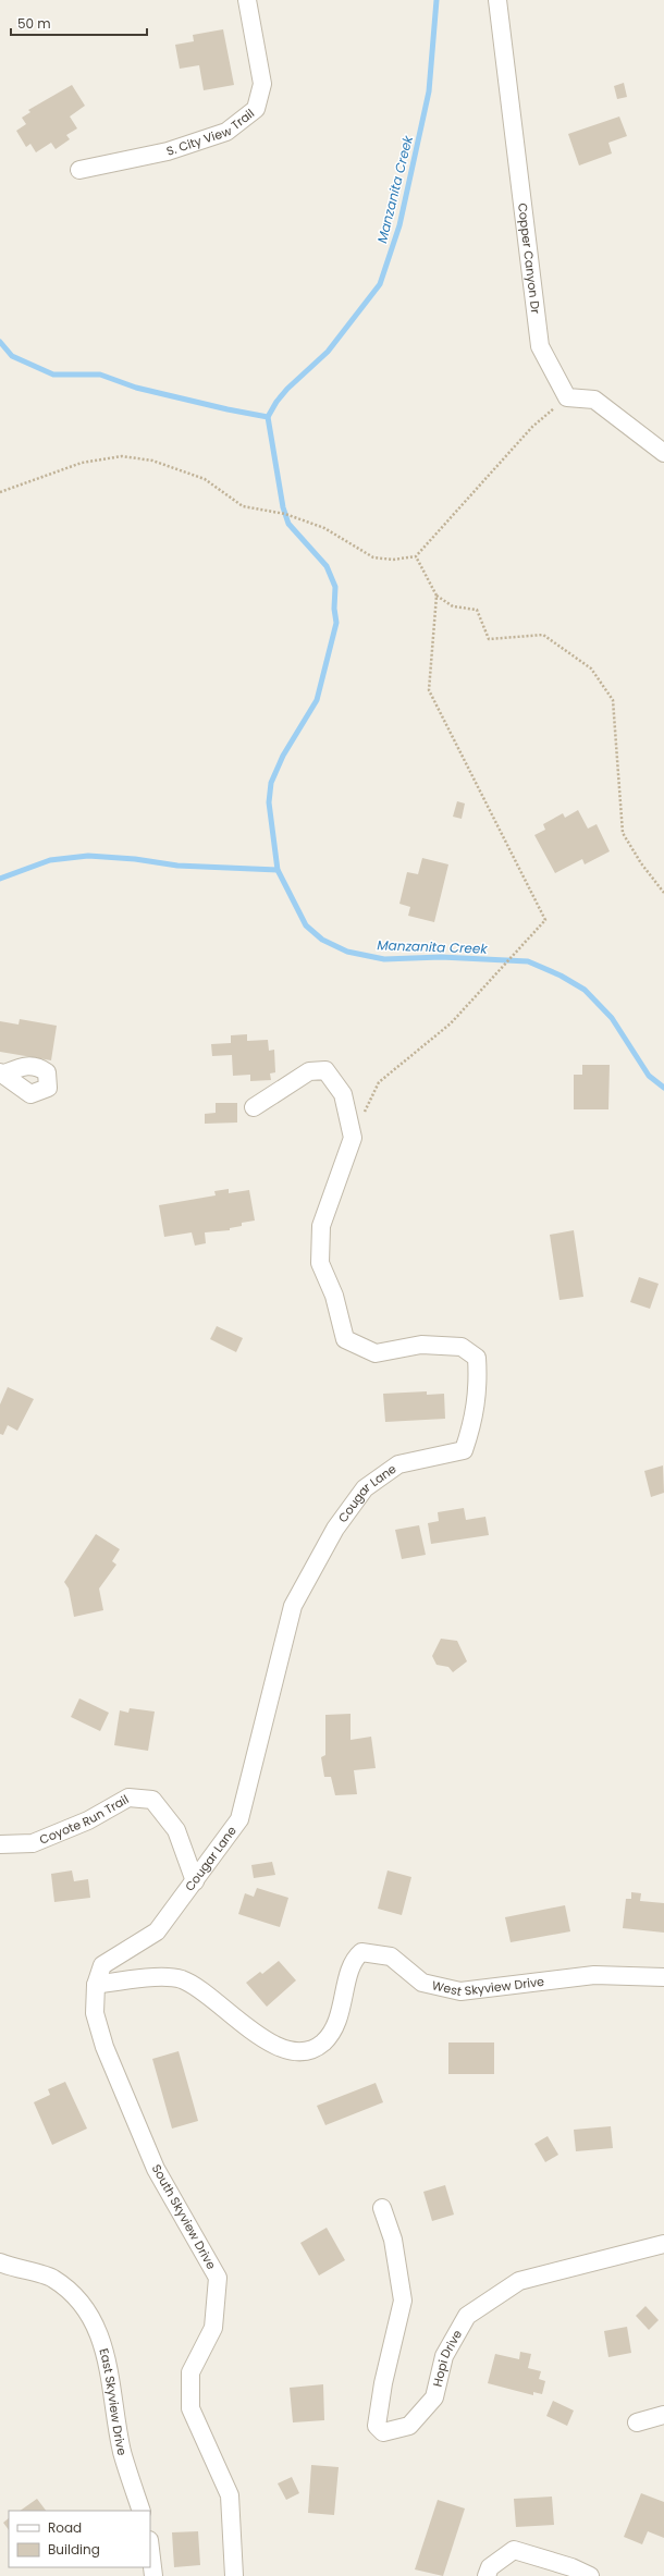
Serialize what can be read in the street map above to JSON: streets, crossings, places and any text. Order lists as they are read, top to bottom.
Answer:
{
  "streets": {
    "street": [
      "S. City View Trail",
      "Copper Canyon Dr",
      "Cougar Lane",
      "Coyote Run Trail",
      "West Skyview Drive",
      "South Skyview Drive",
      "Hopi Drive",
      "East Skyview Drive"
    ]
  },
  "crossings": [
    ["Cougar Lane", "Coyote Run Trail"],
    ["Cougar Lane", "West Skyview Drive"],
    ["Cougar Lane", "South Skyview Drive"],
    ["West Skyview Drive", "South Skyview Drive"]
  ],
  "water": ["Manzanita Creek"],
  "legend": ["Road", "Building"],
  "scale_bar": "50 m"
}
